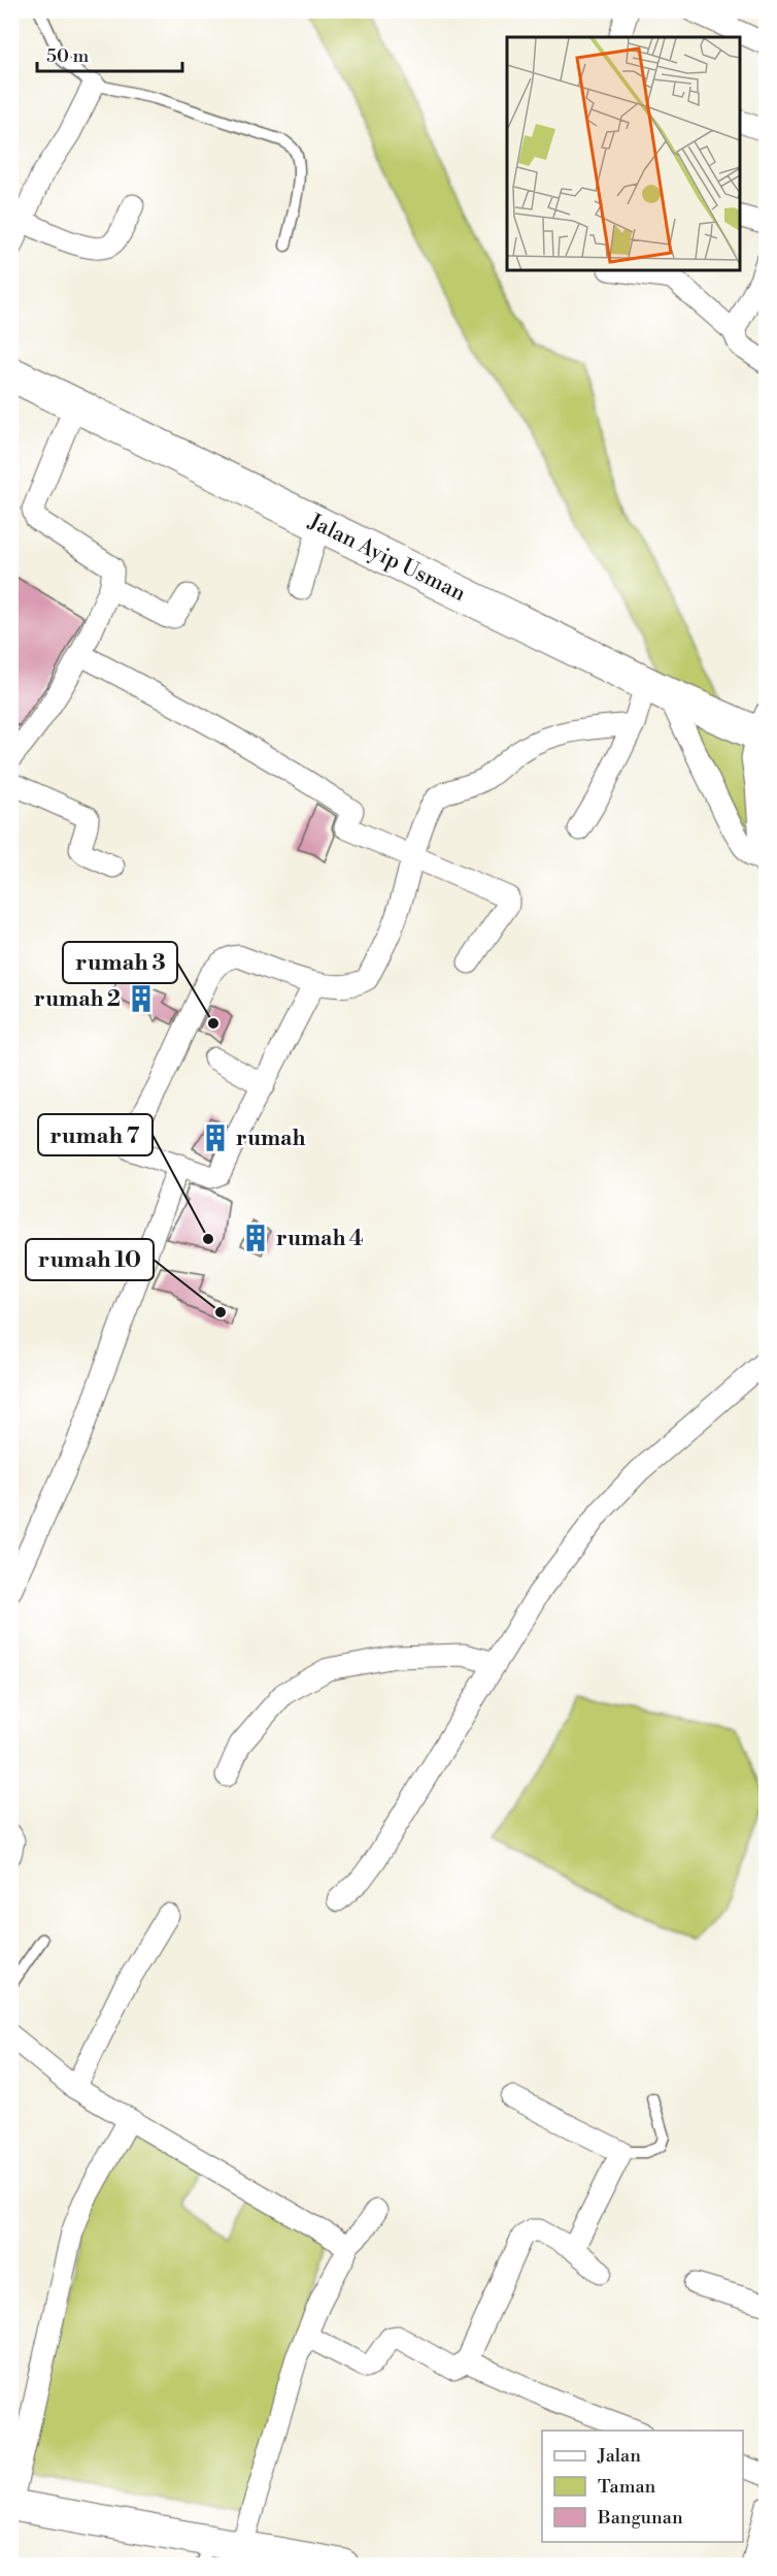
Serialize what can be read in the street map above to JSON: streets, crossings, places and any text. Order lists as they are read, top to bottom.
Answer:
{
  "streets": {
    "main road": ["Jalan Ayip Usman"]
  },
  "places": {
    "building": ["rumah 2", "rumah", "rumah 4"],
    "other": ["rumah 3", "rumah 7", "rumah 10"]
  },
  "legend": ["Jalan", "Taman", "Bangunan"],
  "scale_bar": "50 m"
}
